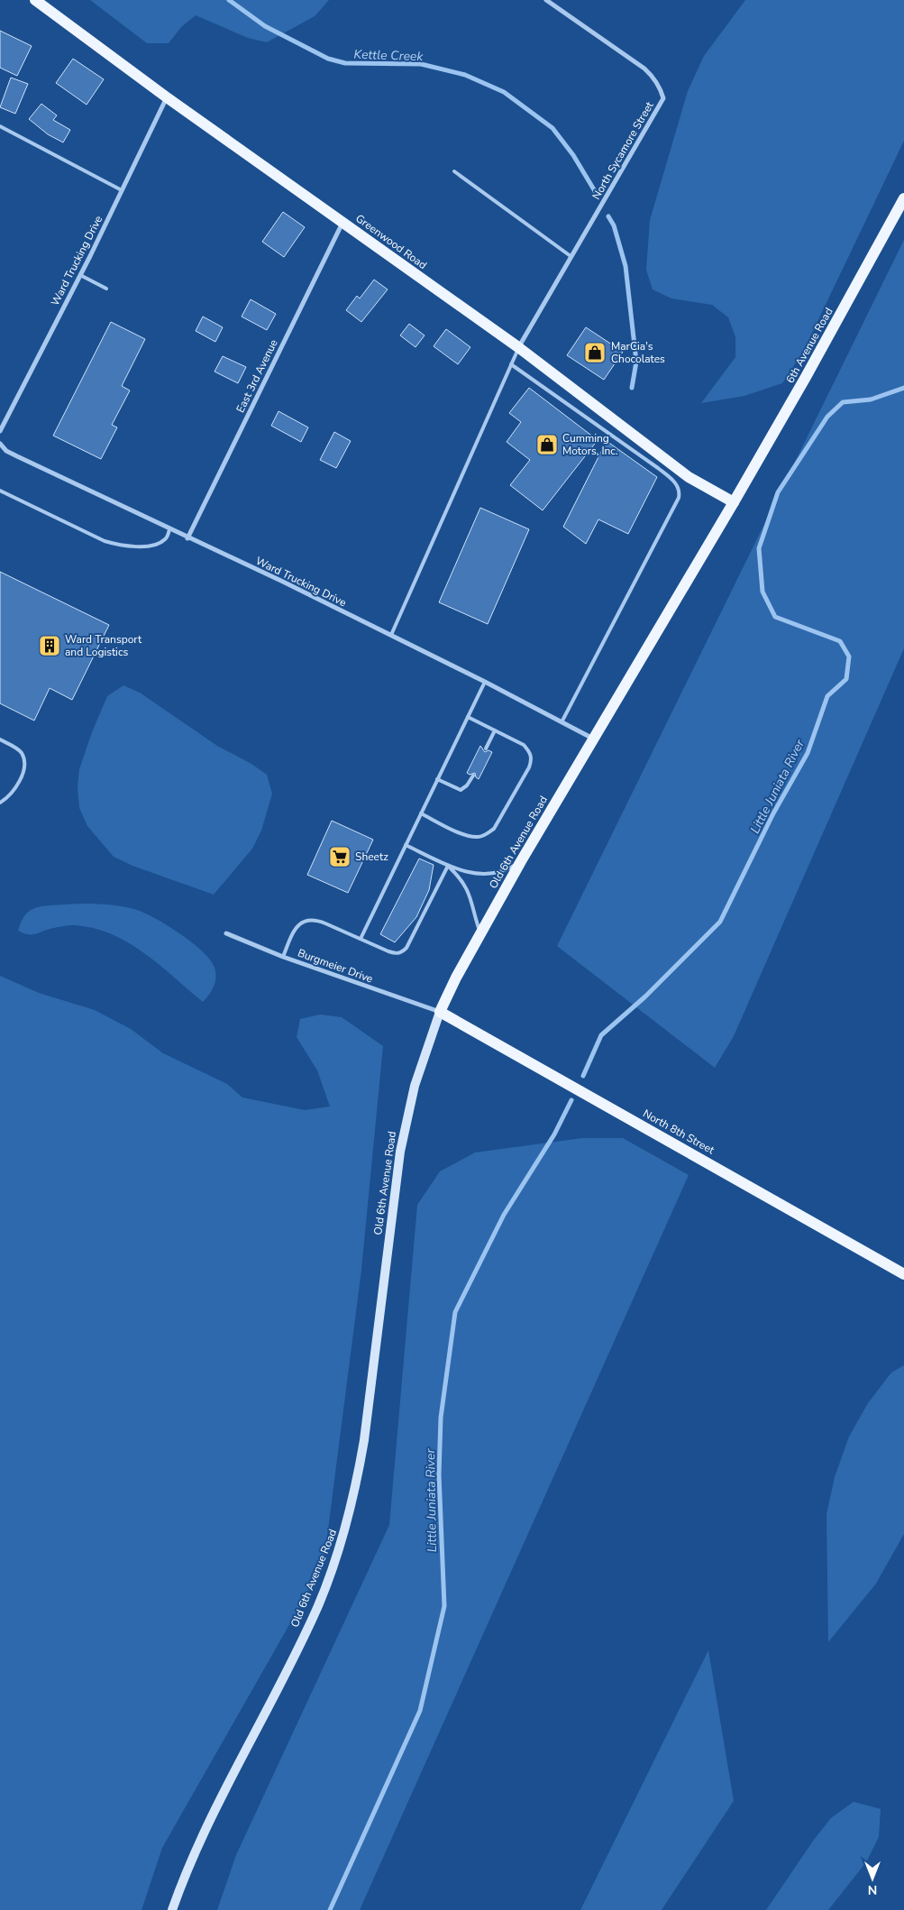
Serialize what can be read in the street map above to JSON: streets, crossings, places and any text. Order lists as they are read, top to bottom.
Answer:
{
  "streets": {
    "main road": [
      "Greenwood Road",
      "6th Avenue Road",
      "Old 6th Avenue Road",
      "North 8th Street"
    ],
    "street": [
      "North Sycamore Street",
      "Ward Trucking Drive",
      "East 3rd Avenue",
      "Burgmeier Drive"
    ]
  },
  "crossings": [
    ["North Sycamore Street", "Greenwood Road"],
    ["Greenwood Road", "Ward Trucking Drive"],
    ["Greenwood Road", "6th Avenue Road"],
    ["Greenwood Road", "East 3rd Avenue"],
    ["Greenwood Road", "Old 6th Avenue Road"],
    ["Ward Trucking Drive", "East 3rd Avenue"],
    ["Ward Trucking Drive", "Old 6th Avenue Road"],
    ["6th Avenue Road", "Old 6th Avenue Road"],
    ["Old 6th Avenue Road", "Burgmeier Drive"],
    ["Old 6th Avenue Road", "North 8th Street"],
    ["Burgmeier Drive", "North 8th Street"]
  ],
  "water": ["Kettle Creek", "Little Juniata River"],
  "places": {
    "shop": ["MarCia's Chocolates", "Cumming Motors, Inc."],
    "building": ["Ward Transport and Logistics"],
    "supermarket": ["Sheetz"]
  },
  "north": "bottom"
}
